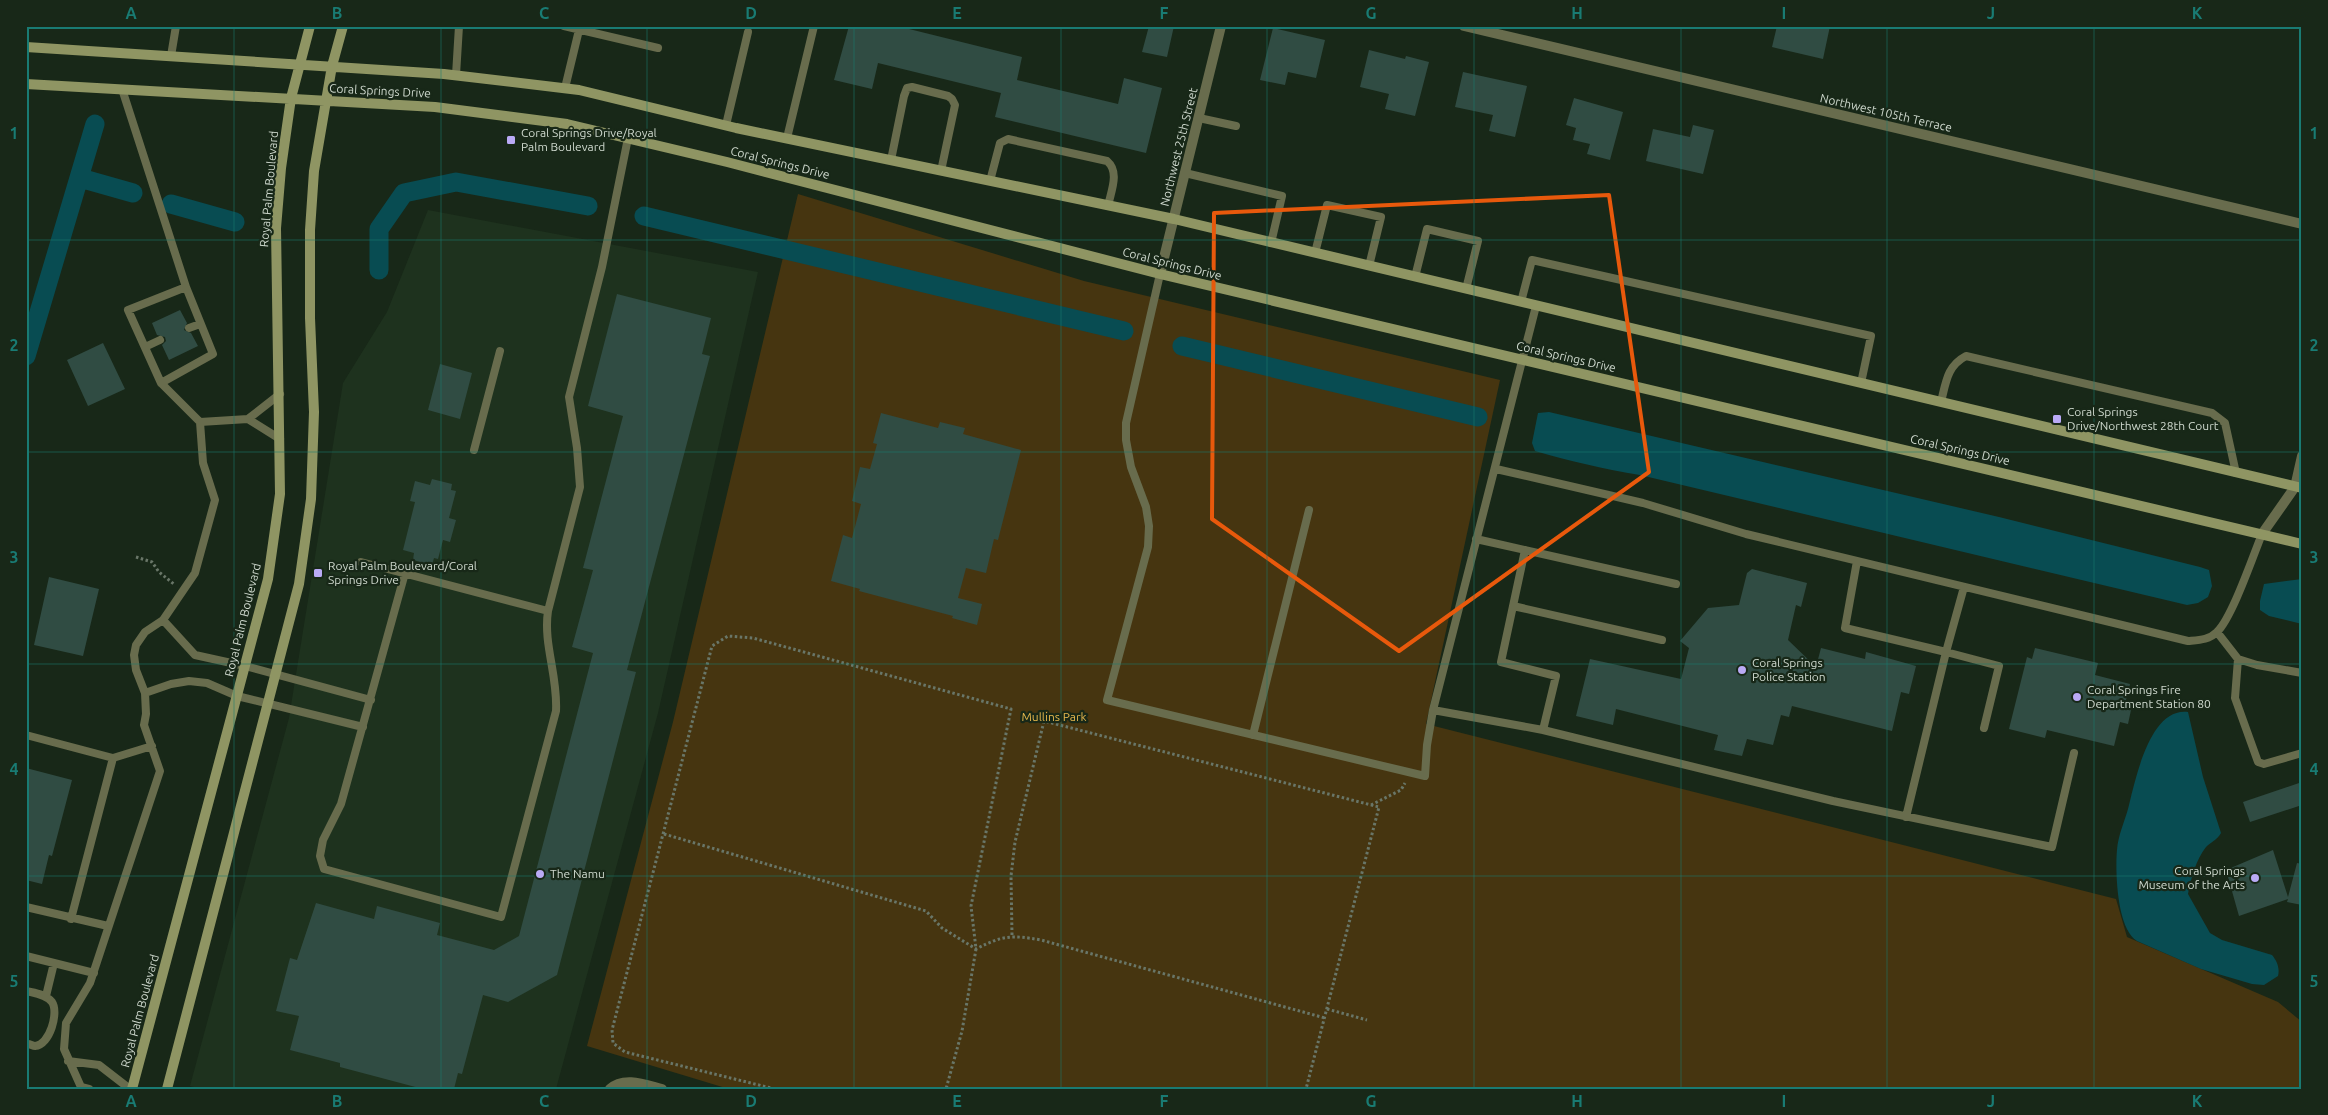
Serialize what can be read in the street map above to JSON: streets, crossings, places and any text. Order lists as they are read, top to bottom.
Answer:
{
  "streets": {
    "main road": ["Coral Springs Drive", "Royal Palm Boulevard"],
    "street": ["Northwest 105th Terrace", "Northwest 25th Street"]
  },
  "crossings": [
    ["Coral Springs Drive", "Northwest 25th Street"],
    ["Coral Springs Drive", "Royal Palm Boulevard"]
  ],
  "parks": ["Mullins Park"],
  "places": {
    "transit": ["Coral Springs Drive/Royal Palm Boulevard", "Coral Springs Drive/Northwest 28th Court", "Royal Palm Boulevard/Coral Springs Drive"],
    "other": [
      "Coral Springs Police Station",
      "Coral Springs Fire Department Station 80",
      "The Namu",
      "Coral Springs Museum of the Arts"
    ]
  },
  "grid": {
    "columns": [
      "A",
      "B",
      "C",
      "D",
      "E",
      "F",
      "G",
      "H",
      "I",
      "J",
      "K"
    ],
    "rows": [
      "1",
      "2",
      "3",
      "4",
      "5"
    ]
  }
}
